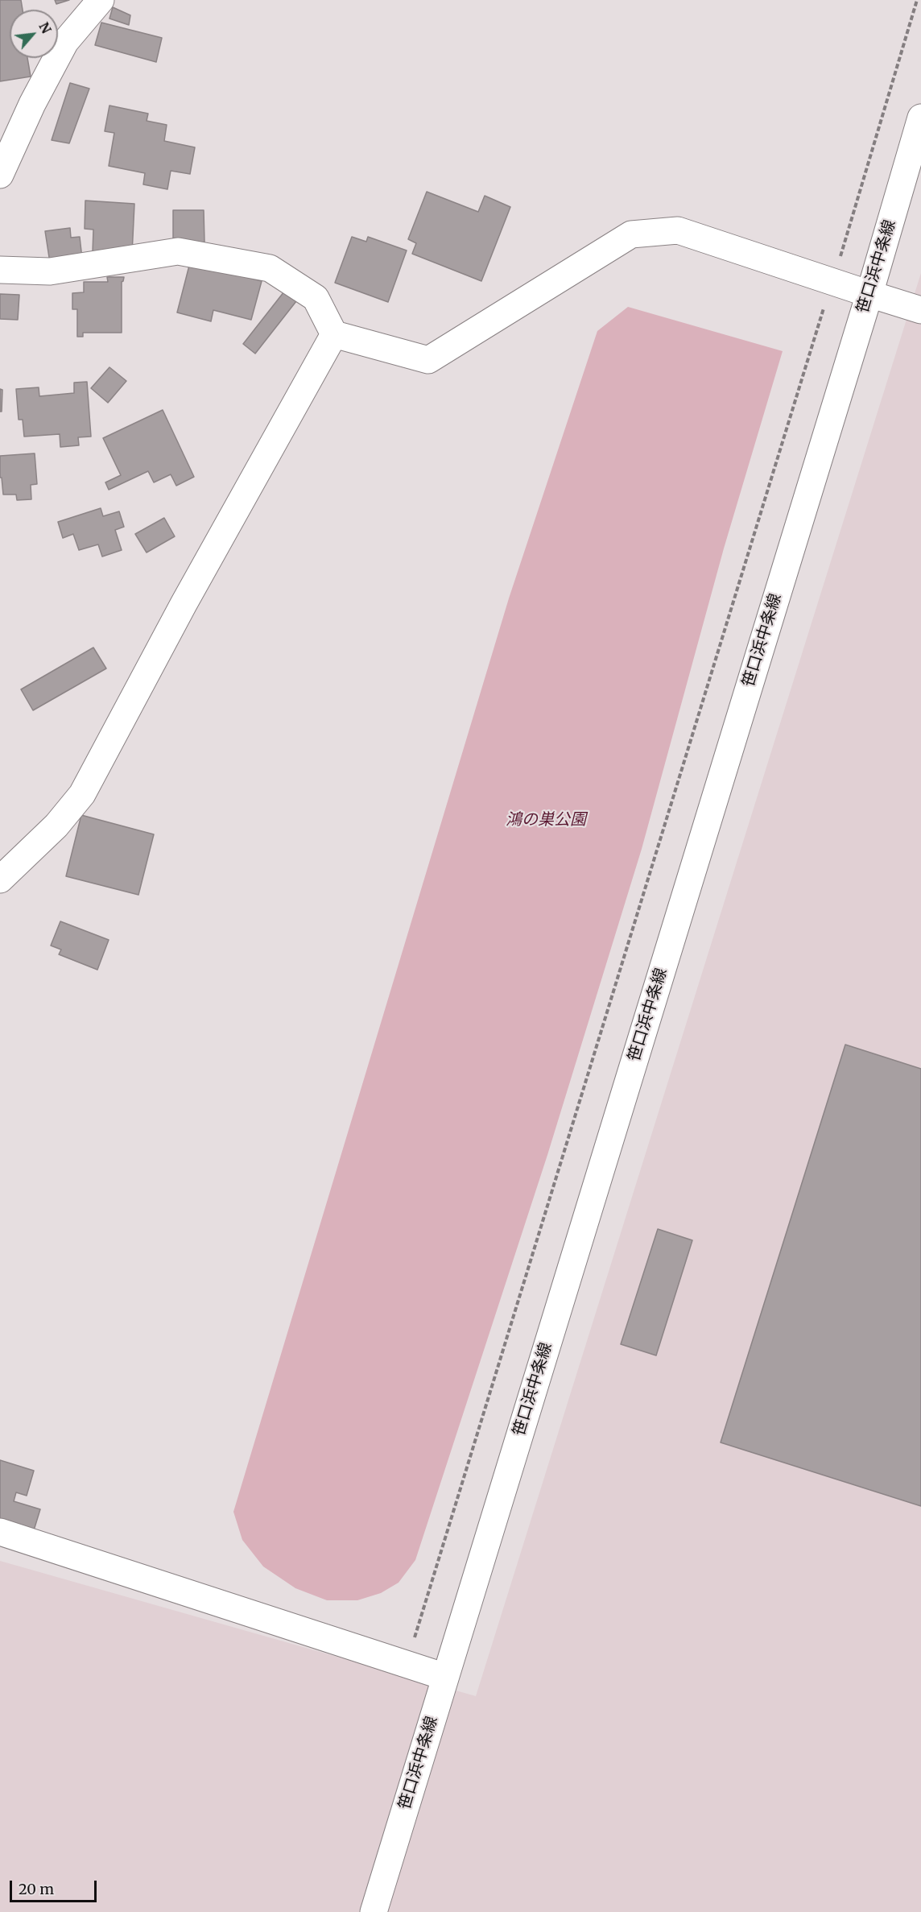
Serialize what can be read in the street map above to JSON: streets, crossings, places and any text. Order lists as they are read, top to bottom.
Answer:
{
  "streets": {
    "street": ["笹口浜中条線"]
  },
  "parks": ["鴻の巣公園"],
  "scale_bar": "20 m",
  "north": "top right"
}
